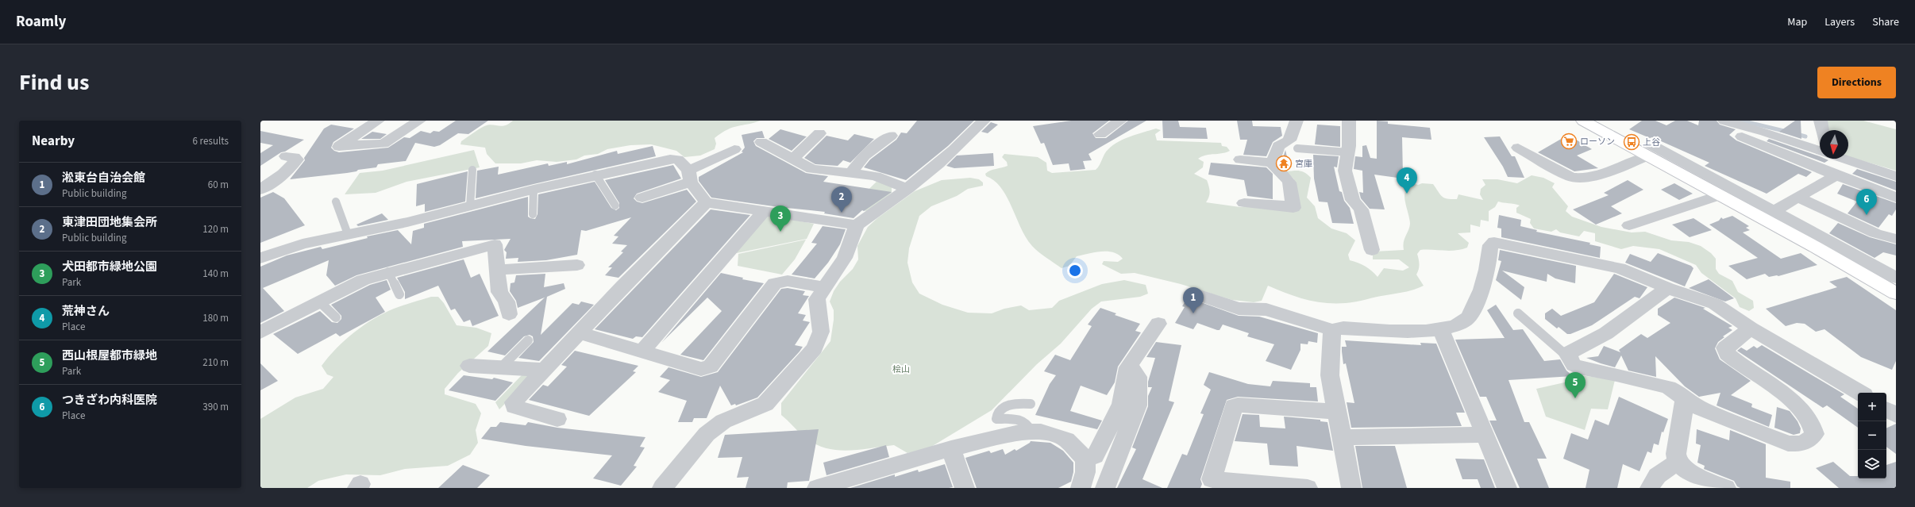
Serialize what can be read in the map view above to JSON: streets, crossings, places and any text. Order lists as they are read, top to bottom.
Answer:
{
  "parks": ["桧山"],
  "places": {
    "supermarket": ["ローソン"],
    "bus stop": ["上谷"],
    "temple": ["宮庫"]
  },
  "north": "bottom",
  "page": {
    "header": "Roamly",
    "nav": ["Map", "Layers", "Share"],
    "title": "Find us",
    "buttons": "Directions",
    "heading": ["Nearby", "6 results"],
    "list": [
      {
        "mark": "1",
        "name": "淞東台自治会館",
        "note": "Public building",
        "value": "60 m"
      },
      {
        "mark": "2",
        "name": "東津田団地集会所",
        "note": "Public building",
        "value": "120 m"
      },
      {
        "mark": "3",
        "name": "犬田都市緑地公園",
        "note": "Park",
        "value": "140 m"
      },
      {
        "mark": "4",
        "name": "荒神さん",
        "note": "Place",
        "value": "180 m"
      },
      {
        "mark": "5",
        "name": "西山根屋都市緑地",
        "note": "Park",
        "value": "210 m"
      },
      {
        "mark": "6",
        "name": "つきざわ内科医院",
        "note": "Place",
        "value": "390 m"
      }
    ],
    "pins": [
      "4",
      "2",
      "6",
      "3",
      "1",
      "5"
    ],
    "map_buttons": ["+", "−"]
  }
}
